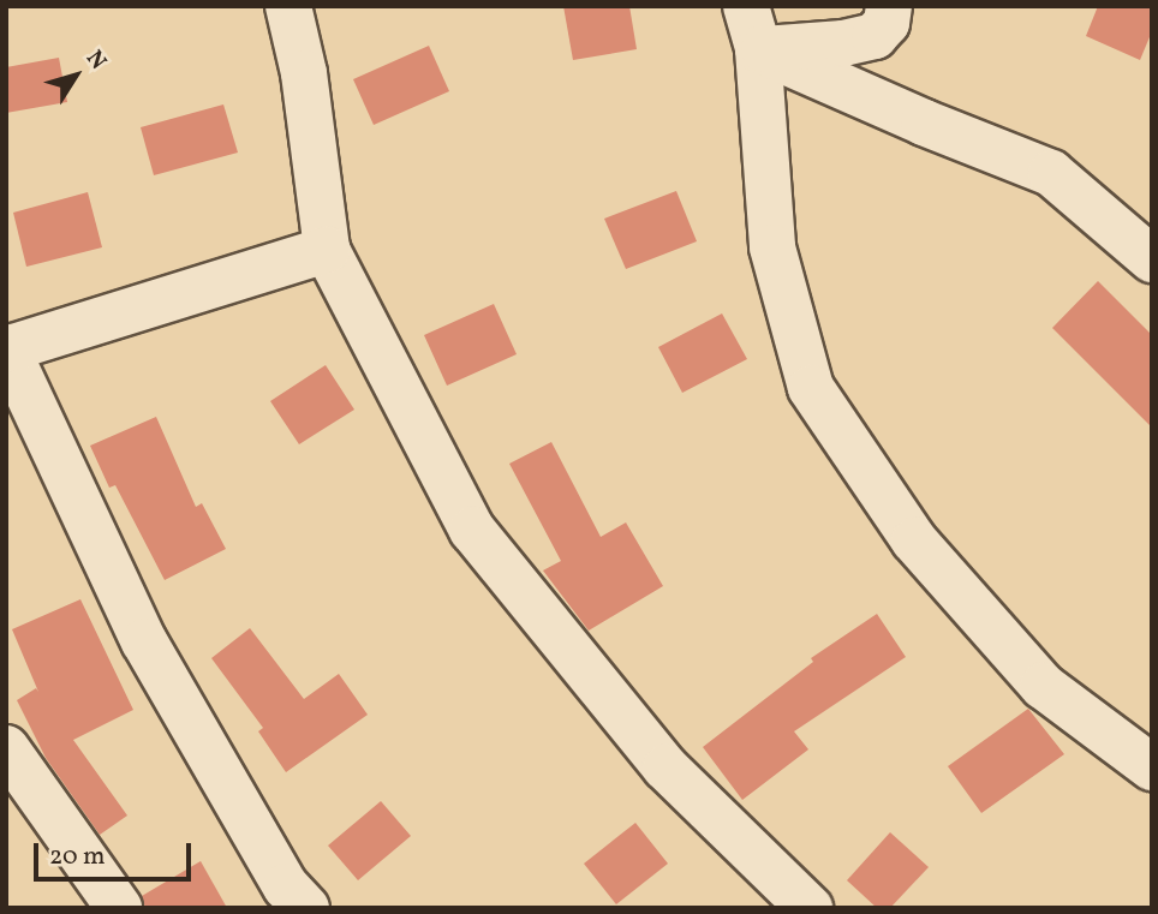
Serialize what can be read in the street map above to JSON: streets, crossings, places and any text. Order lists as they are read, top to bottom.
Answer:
{
  "scale_bar": "20 m",
  "north": "top right"
}
